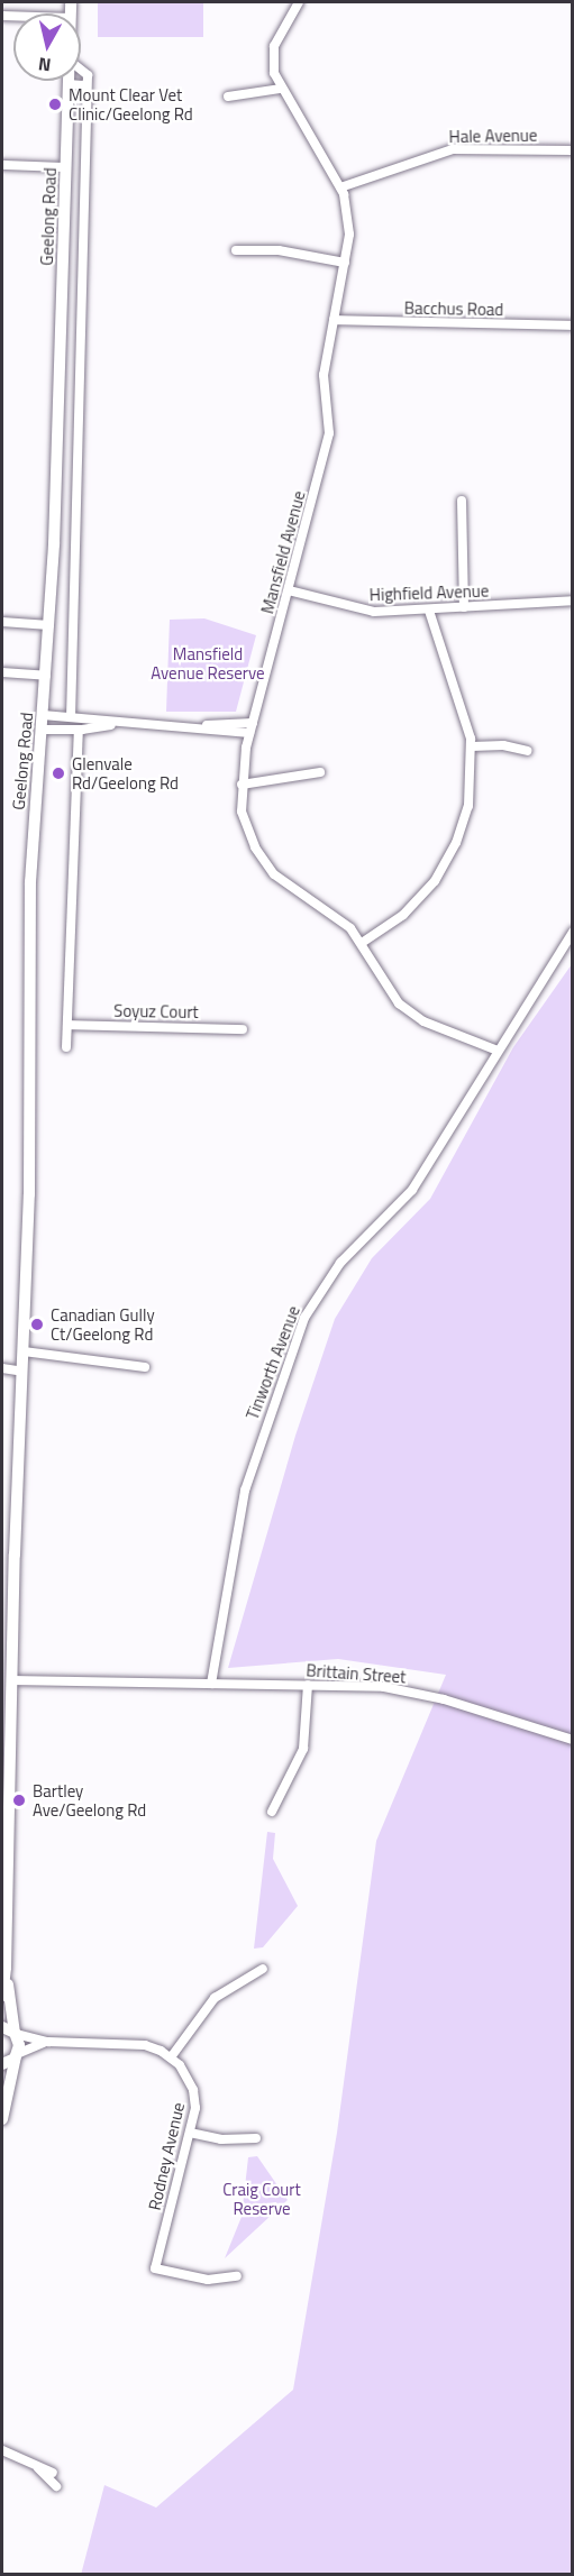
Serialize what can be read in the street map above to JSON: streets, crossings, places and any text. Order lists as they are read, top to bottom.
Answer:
{
  "streets": {
    "main road": ["Geelong Road"],
    "street": [
      "Hale Avenue",
      "Bacchus Road",
      "Mansfield Avenue",
      "Highfield Avenue",
      "Soyuz Court",
      "Tinworth Avenue",
      "Brittain Street",
      "Rodney Avenue"
    ]
  },
  "crossings": [
    ["Hale Avenue", "Mansfield Avenue"],
    ["Bacchus Road", "Mansfield Avenue"],
    ["Mansfield Avenue", "Highfield Avenue"],
    ["Mansfield Avenue", "Tinworth Avenue"],
    ["Tinworth Avenue", "Brittain Street"]
  ],
  "parks": ["Mansfield Avenue Reserve", "Craig Court Reserve"],
  "places": [
    "Mount Clear Vet Clinic/Geelong Rd",
    "Glenvale Rd/Geelong Rd",
    "Canadian Gully Ct/Geelong Rd",
    "Bartley Ave/Geelong Rd"
  ],
  "north": "bottom"
}
